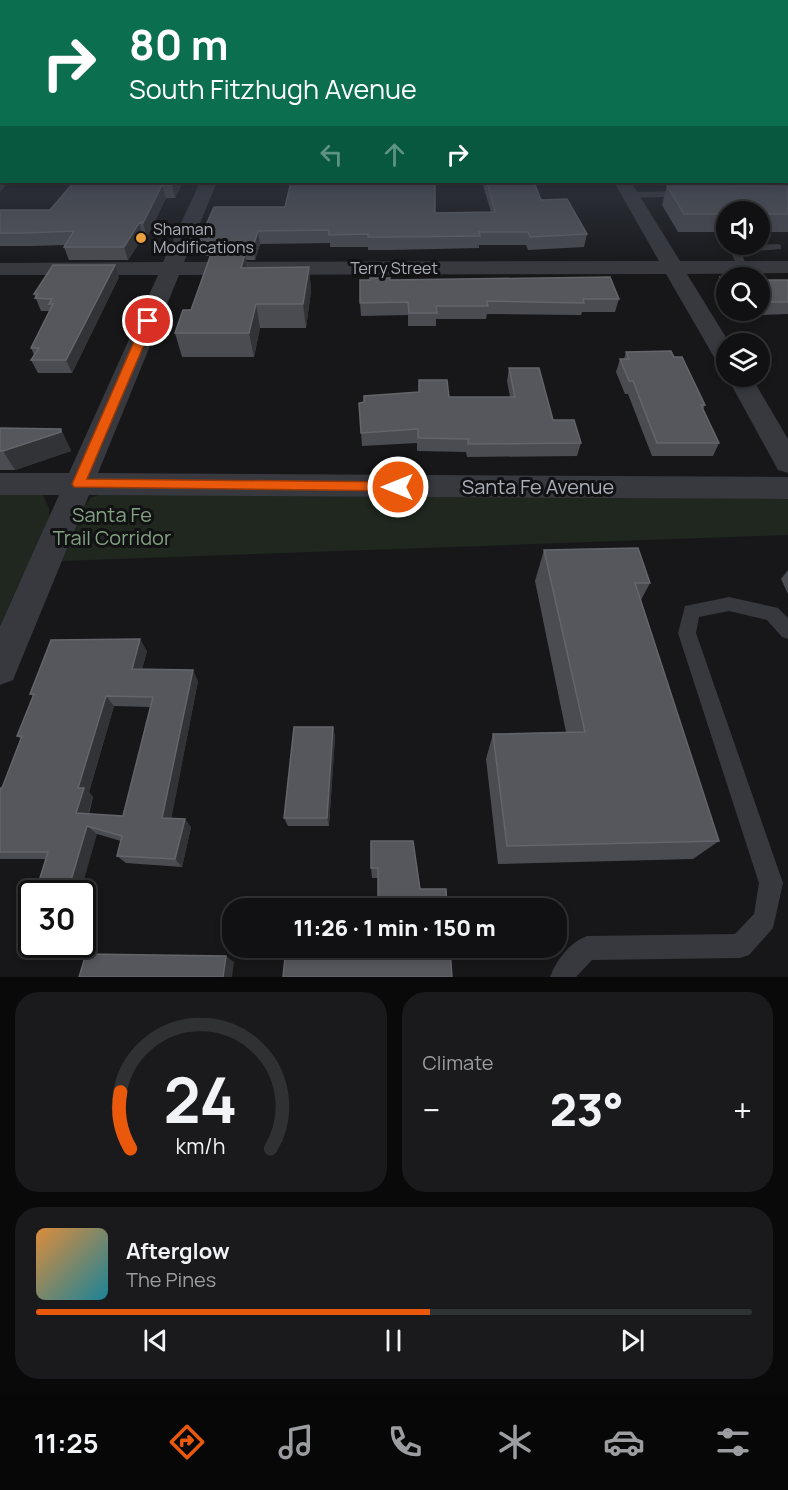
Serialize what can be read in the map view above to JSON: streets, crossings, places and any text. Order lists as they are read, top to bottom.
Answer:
{
  "streets": {
    "street": ["Terry Street", "Santa Fe Avenue"]
  },
  "parks": ["Santa Fe Trail Corridor"],
  "places": ["Shaman Modifications"],
  "page": {
    "turn": ["80 m", "South Fitzhugh Avenue"],
    "limit": "30",
    "trip": "11:26 · 1 min · 150 m",
    "tile": "Climate",
    "heat": ["−", "23°", "+"],
    "song": ["Afterglow", "The Pines"],
    "tabs": "11:25",
    "gauge": ["24", "km/h"]
  }
}
